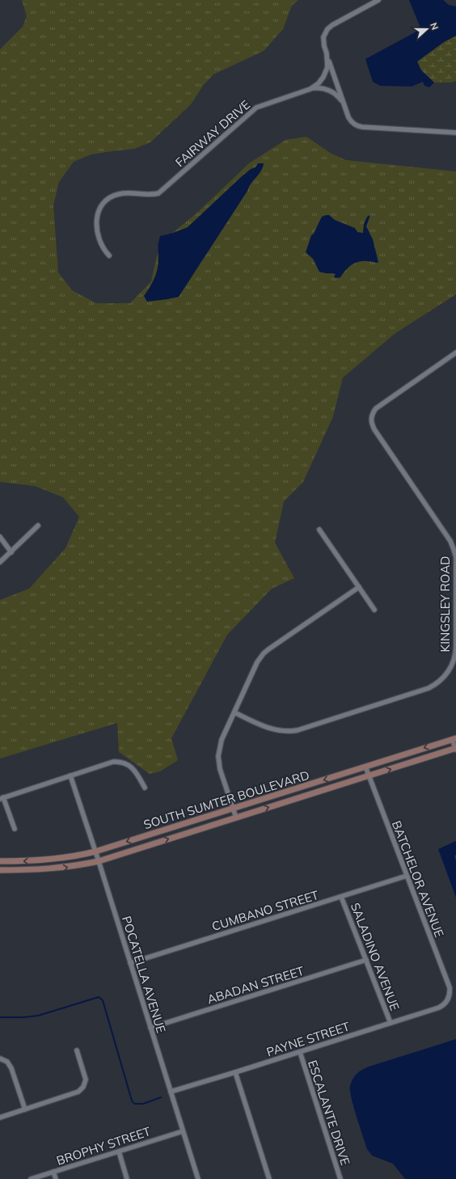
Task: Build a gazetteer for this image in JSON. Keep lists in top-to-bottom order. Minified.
{"streets":{"main road":["SOUTH SUMTER BOULEVARD"],"street":["FAIRWAY DRIVE","KINGSLEY ROAD","BATCHELOR AVENUE","CUMBANO STREET","SALADINO AVENUE","POCATELLA AVENUE","ABADAN STREET","PAYNE STREET","ESCALANTE DRIVE","BROPHY STREET"]},"crossings":[["SOUTH SUMTER BOULEVARD","BATCHELOR AVENUE"],["SOUTH SUMTER BOULEVARD","POCATELLA AVENUE"],["BATCHELOR AVENUE","CUMBANO STREET"],["BATCHELOR AVENUE","PAYNE STREET"],["CUMBANO STREET","SALADINO AVENUE"],["CUMBANO STREET","POCATELLA AVENUE"],["SALADINO AVENUE","ABADAN STREET"],["SALADINO AVENUE","PAYNE STREET"],["POCATELLA AVENUE","ABADAN STREET"],["POCATELLA AVENUE","PAYNE STREET"],["POCATELLA AVENUE","BROPHY STREET"],["PAYNE STREET","ESCALANTE DRIVE"]],"north":"right"}
